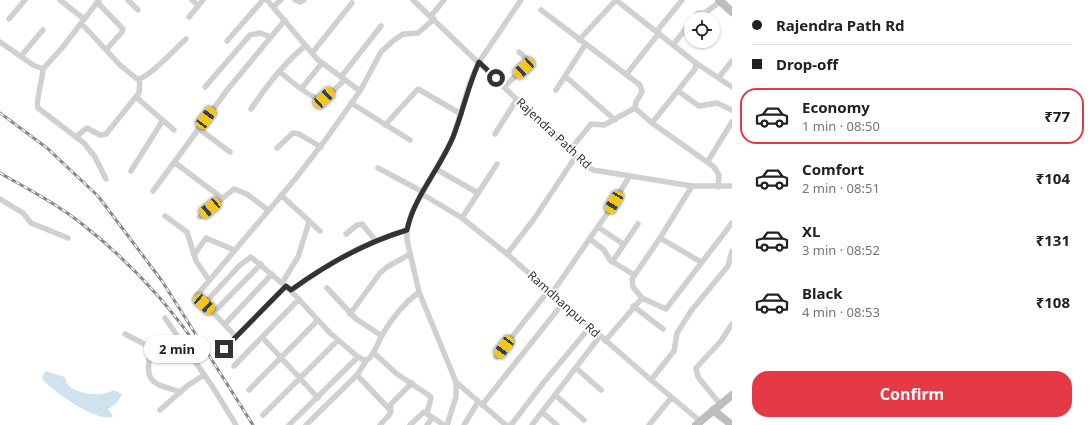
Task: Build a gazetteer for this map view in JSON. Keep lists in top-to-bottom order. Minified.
{"streets":{"street":["Rajendra Path Rd","Ramdhanpur Rd"]},"page":{"banner":["Rajendra Path Rd","Drop-off"],"list":[{"name":"Economy","note":"1 min · 08:50","value":"₹77"},{"name":"Comfort","note":"2 min · 08:51","value":"₹104"},{"name":"XL","note":"3 min · 08:52","value":"₹131"},{"name":"Black","note":"4 min · 08:53","value":"₹108"}],"bubble":"2 min","buttons":"Confirm"}}
